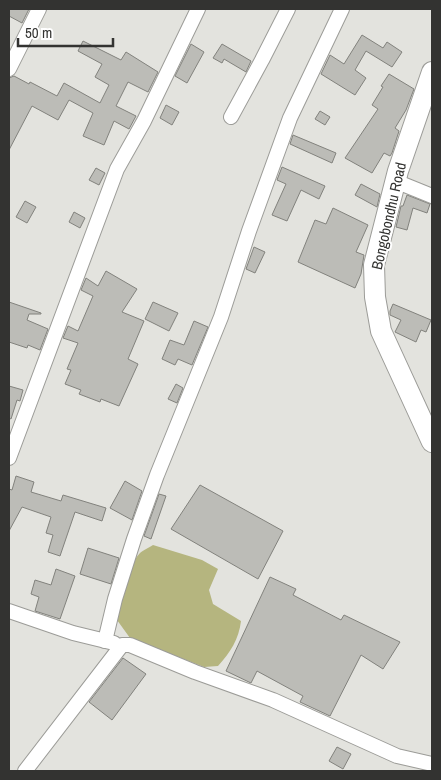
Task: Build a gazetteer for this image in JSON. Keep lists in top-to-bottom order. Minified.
{"streets":{"street":["Bongobondhu Road"]},"scale_bar":"50 m"}
